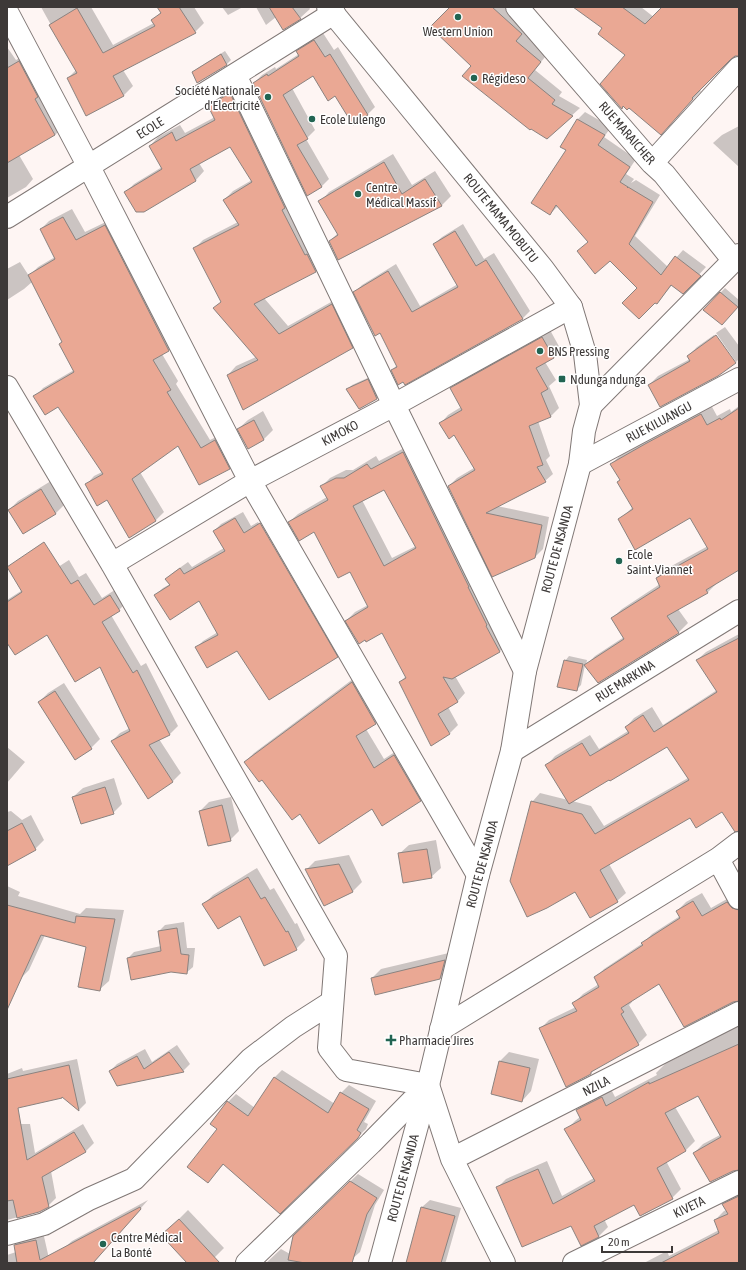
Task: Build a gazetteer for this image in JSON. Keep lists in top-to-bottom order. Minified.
{"streets":{"street":["ECOLE","RUE MARAICHER","ROUTE MAMA MOBUTU","RUE KILUANGU","KIMOKO","ROUTE DE NSANDA","RUE MARKINA","NZILA","KIVETA"]},"crossings":[["ECOLE","ROUTE MAMA MOBUTU"],["ROUTE MAMA MOBUTU","RUE KILUANGU"],["ROUTE MAMA MOBUTU","KIMOKO"],["ROUTE MAMA MOBUTU","ROUTE DE NSANDA"],["RUE KILUANGU","ROUTE DE NSANDA"],["ROUTE DE NSANDA","RUE MARKINA"]],"places":{"other":["Western Union","Régideso","Société Nationale d'Electricité","Ecole Lulengo","Centre Médical Massif","BNS Pressing","Ecole Saint-Viannet","Centre Médical La Bonté"],"transit":["Ndunga ndunga"],"health":["Pharmacie Jires"]},"scale_bar":"20 m"}
